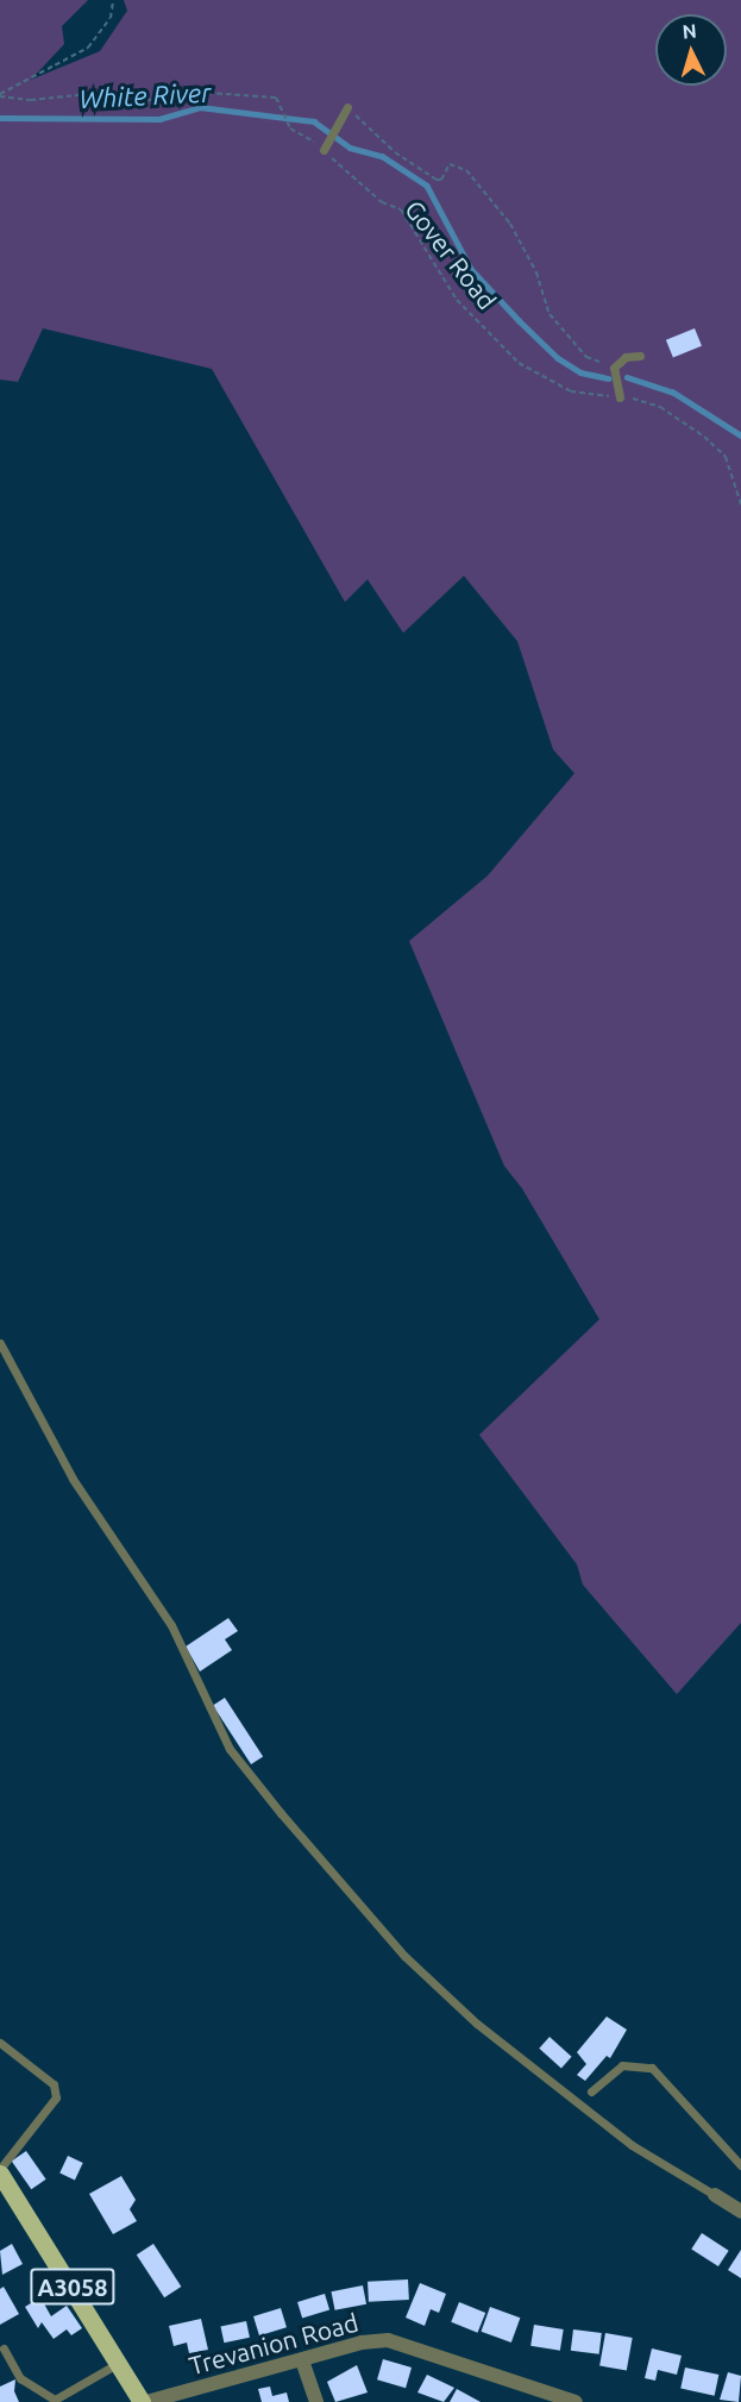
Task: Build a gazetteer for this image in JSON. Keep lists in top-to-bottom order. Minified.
{"streets":{"main road":["A3058"],"street":["Trevanion Road"],"path":["Gover Road"]},"crossings":[["A3058","Trevanion Road"]],"water":["White River"],"north":"top"}
